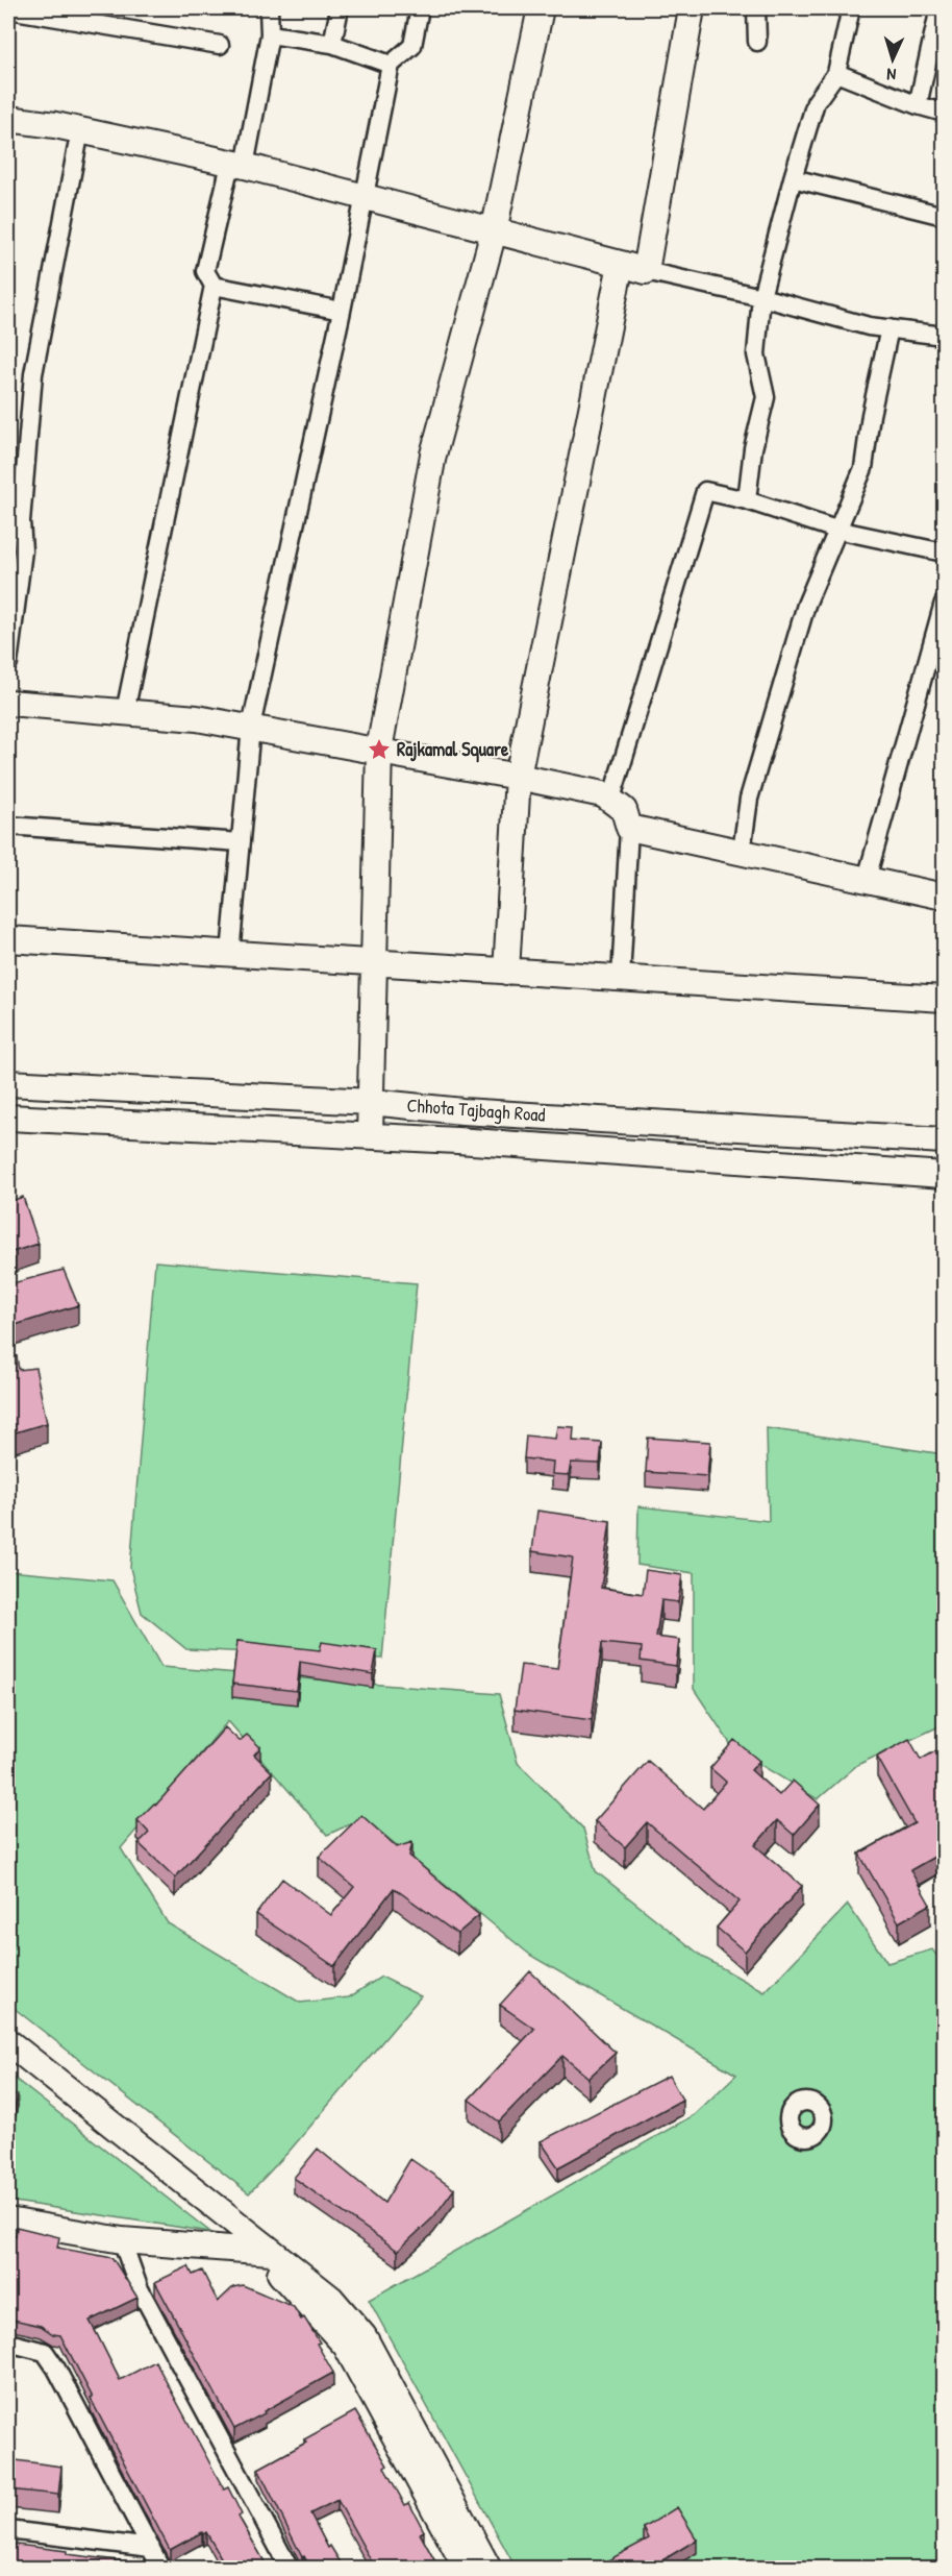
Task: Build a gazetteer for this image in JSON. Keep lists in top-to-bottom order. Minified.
{"streets":{"street":["Chhota Tajbagh Road"]},"places":{"place":["Rajkamal Square"]},"north":"bottom"}
